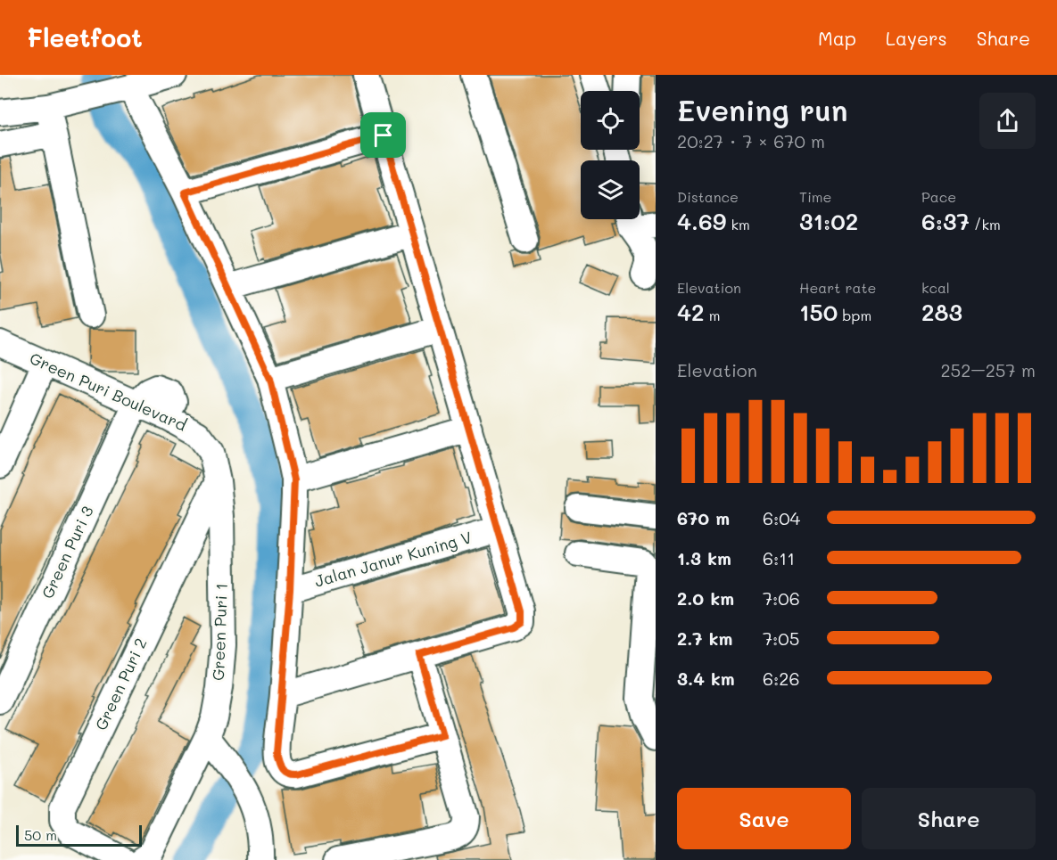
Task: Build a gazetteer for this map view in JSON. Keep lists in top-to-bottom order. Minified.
{"streets":{"street":["Green Puri Boulevard","Green Puri 3","Jalan Janur Kuning V","Green Puri 1","Green Puri 2"]},"crossings":[["Green Puri Boulevard","Green Puri 3"],["Green Puri Boulevard","Green Puri 1"],["Green Puri Boulevard","Green Puri 2"],["Green Puri 1","Green Puri 2"]],"scale_bar":"50 m","page":{"header":"Fleetfoot","nav":["Map","Layers","Share"],"heading":["Evening run","20:27 · 7 × 670 m"],"stats":[["Distance","4.69 km"],["Time","31:02"],["Pace","6:37 /km"],["Elevation","42 m"],["Heart rate","150 bpm"],["kcal","283"]],"chart":["Elevation","252–257 m"],"list":[{"name":"670 m","note":"6:04"},{"name":"1.3 km","note":"6:11"},{"name":"2.0 km","note":"7:06"},{"name":"2.7 km","note":"7:05"},{"name":"3.4 km","note":"6:26"}],"buttons":["Save","Share"],"scale":"50 m"}}
